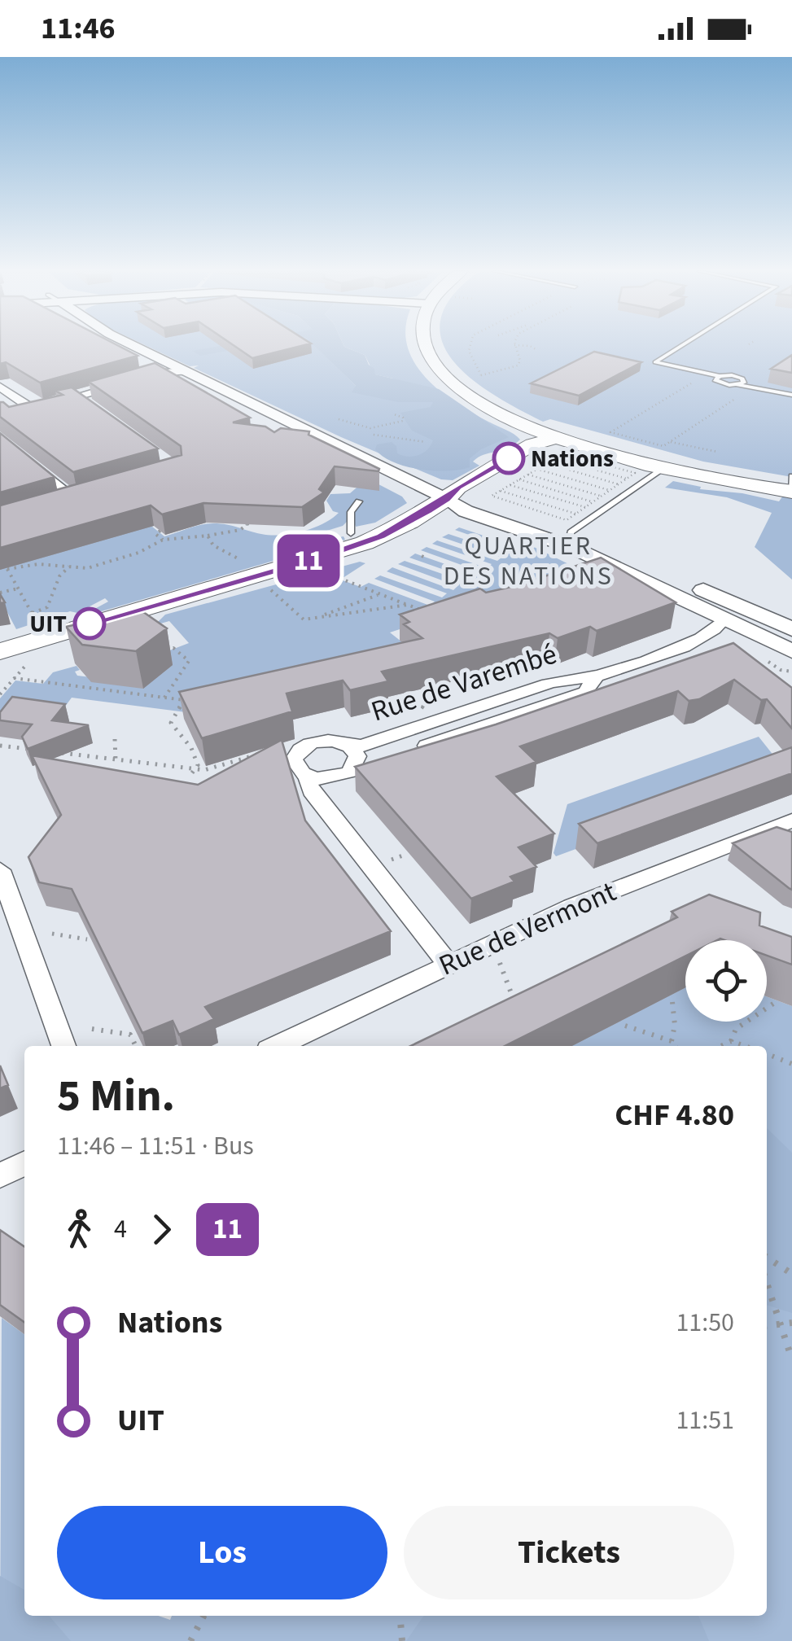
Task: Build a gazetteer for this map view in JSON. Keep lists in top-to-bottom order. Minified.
{"streets":{"street":["Rue de Varembé","Rue de Vermont"]},"districts":["QUARTIER DES NATIONS"],"places":["Nations","UIT"],"lines":["bus line 11"],"page":{"status":"11:46","on_map":"11","heading":["5 Min.","11:46 – 11:51 · Bus","CHF 4.80"],"legs":["4","11"],"list":[{"name":"Nations","value":"11:50"},{"name":"UIT","value":"11:51"}],"buttons":["Los","Tickets"]}}
